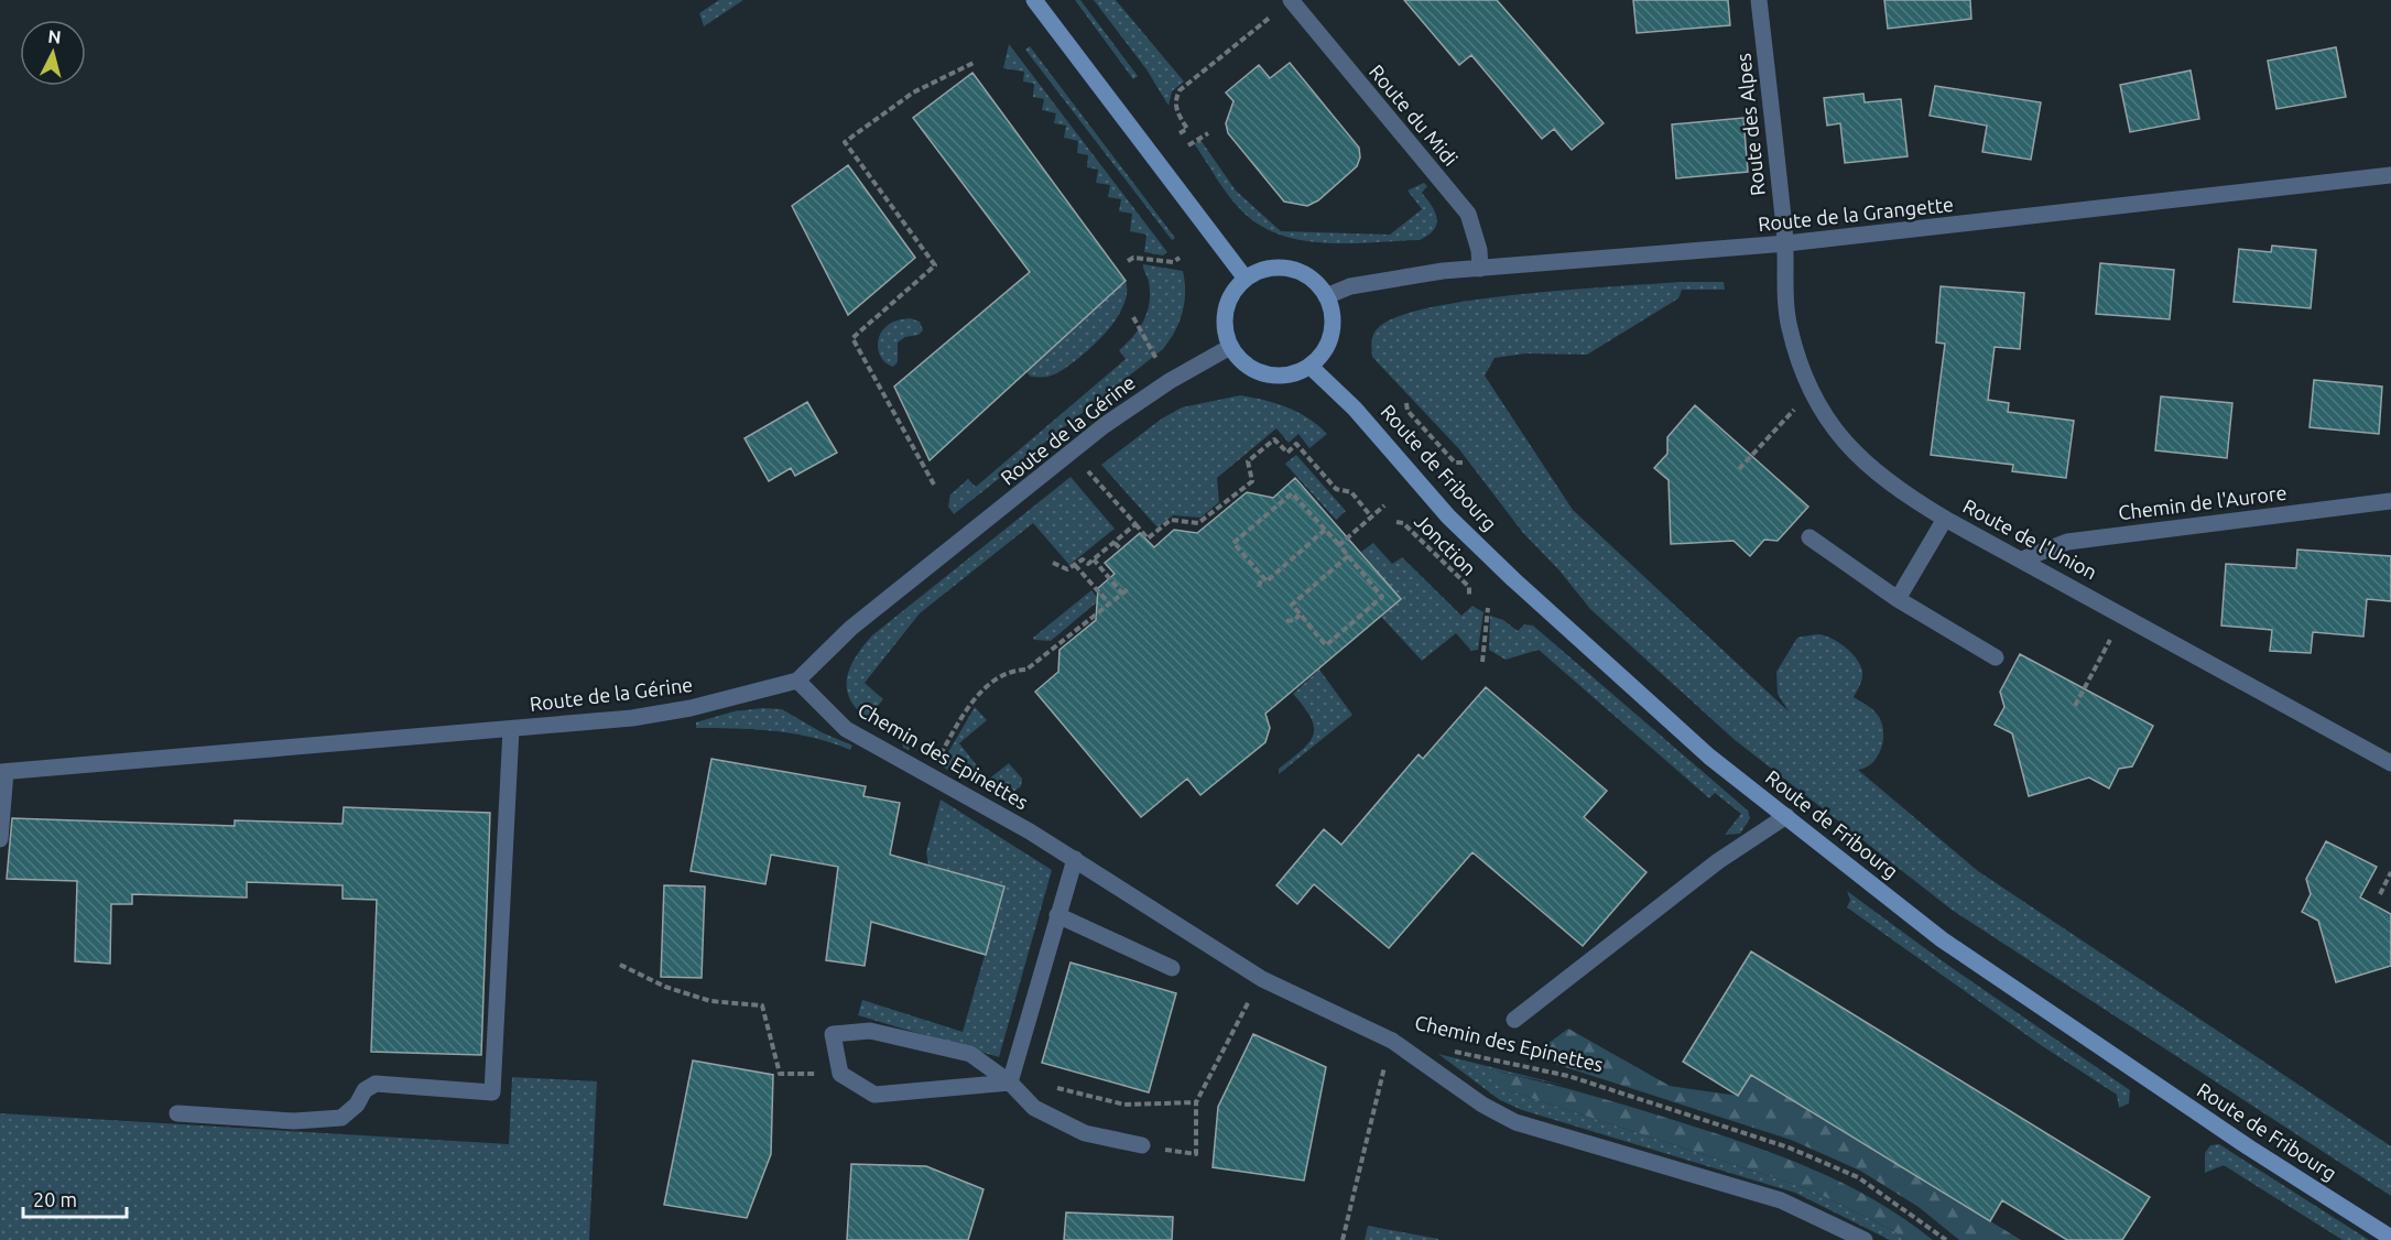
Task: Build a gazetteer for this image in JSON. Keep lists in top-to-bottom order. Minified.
{"streets":{"main road":["Route de Fribourg"],"street":["Route du Midi","Route des Alpes","Route de la Grangette","Route de la Gérine","Chemin de l'Aurore","Route de l'Union","Chemin des Epinettes"],"path":["Jonction"]},"crossings":[["Route du Midi","Route de la Grangette"],["Route des Alpes","Route de la Grangette"],["Route des Alpes","Route de l'Union"],["Route de la Grangette","Route de la Gérine"],["Route de la Grangette","Route de Fribourg"],["Route de la Grangette","Route de l'Union"],["Route de la Gérine","Route de Fribourg"],["Route de la Gérine","Chemin des Epinettes"],["Chemin de l'Aurore","Route de l'Union"]],"scale_bar":"20 m","north":"top"}
